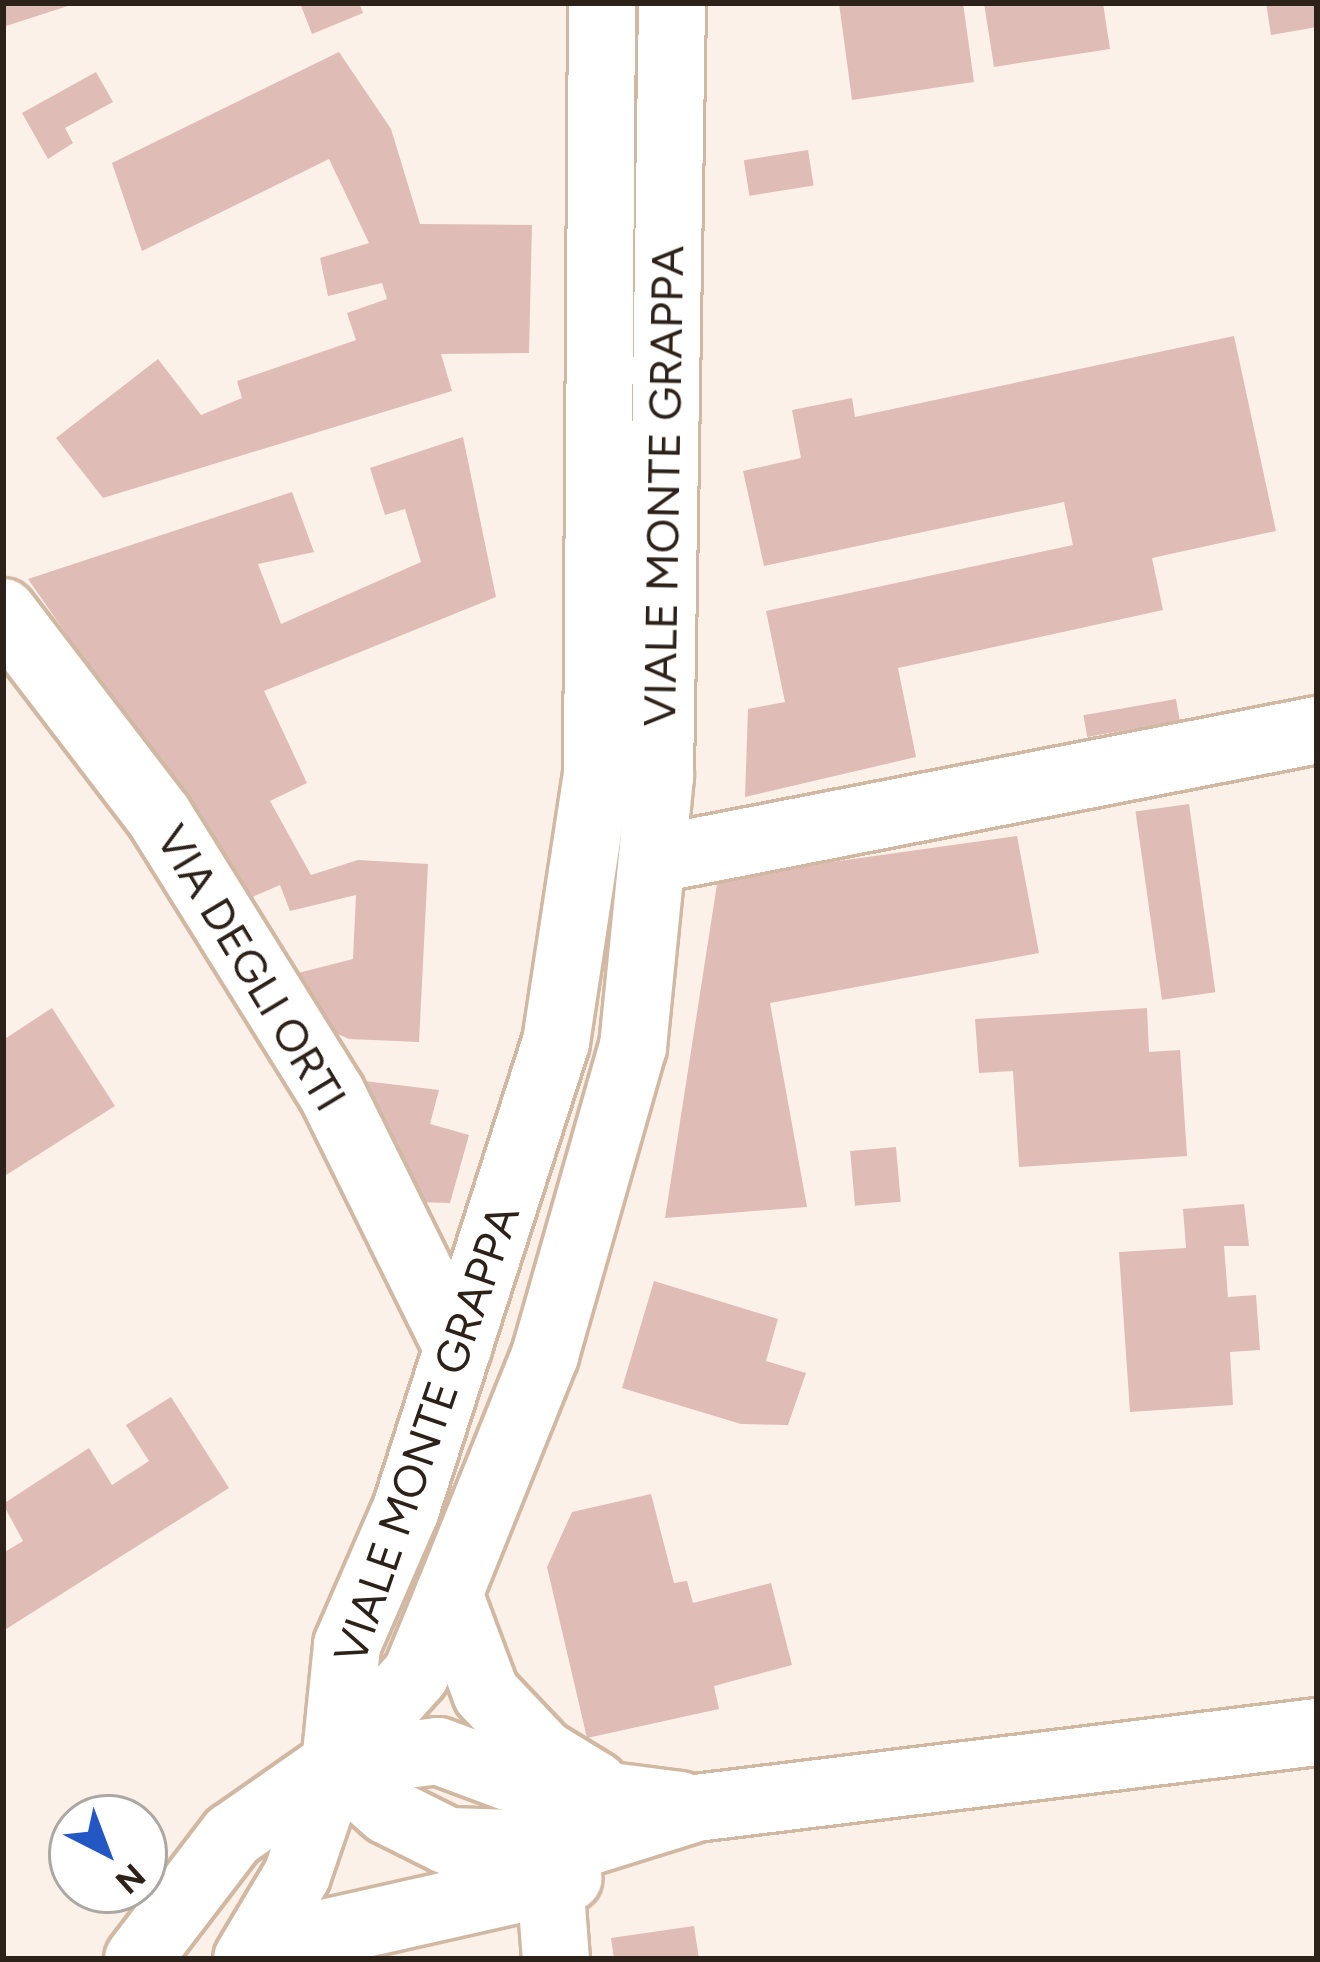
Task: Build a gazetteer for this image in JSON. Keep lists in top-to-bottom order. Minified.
{"streets":{"street":["VIALE MONTE GRAPPA","VIA DEGLI ORTI"]},"crossings":[["VIALE MONTE GRAPPA","VIA DEGLI ORTI"]],"north":"bottom right"}
